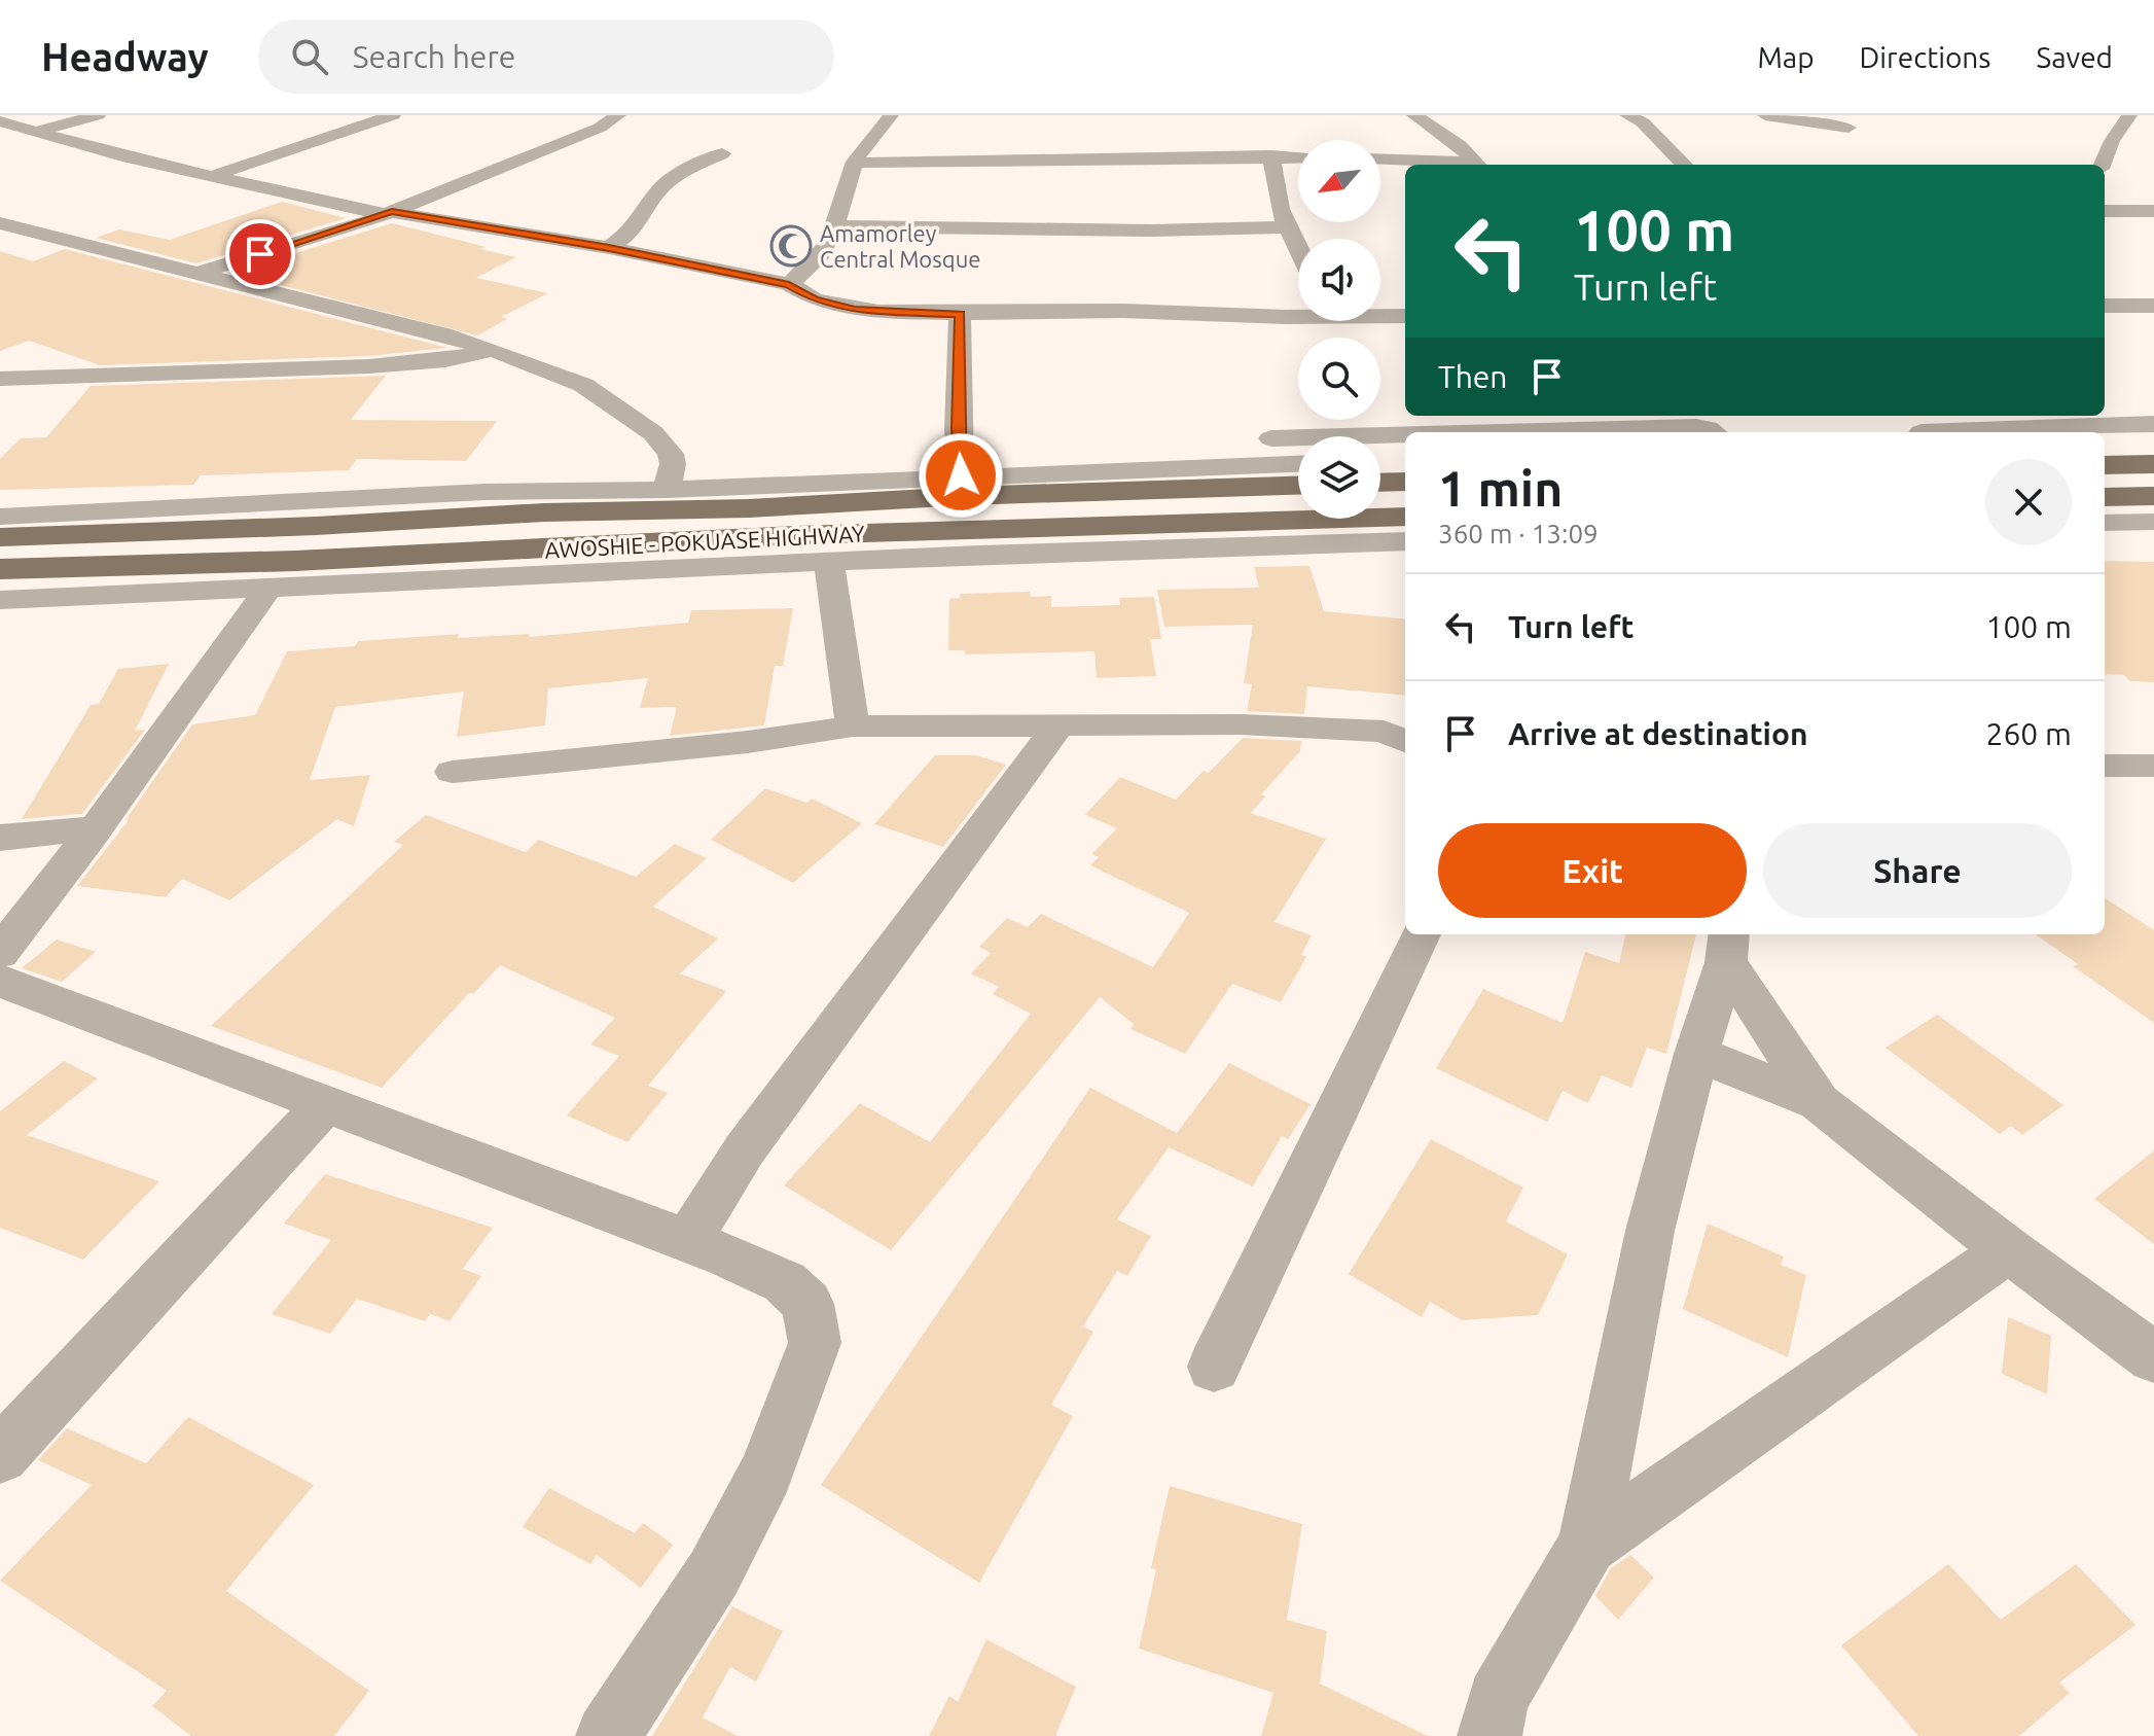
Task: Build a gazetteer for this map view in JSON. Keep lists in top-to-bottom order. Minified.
{"streets":{"main road":["AWOSHIE - POKUASE HIGHWAY"]},"places":{"mosque":["Amamorley Central Mosque"]},"north":"bottom left","page":{"header":"Headway","search":"Search here","nav":["Map","Directions","Saved"],"turn":["100 m","Turn left"],"then":"Then","heading":["1 min","360 m · 13:09"],"list":[{"name":"Turn left","value":"100 m"},{"name":"Arrive at destination","value":"260 m"}],"buttons":["Exit","Share"]}}
